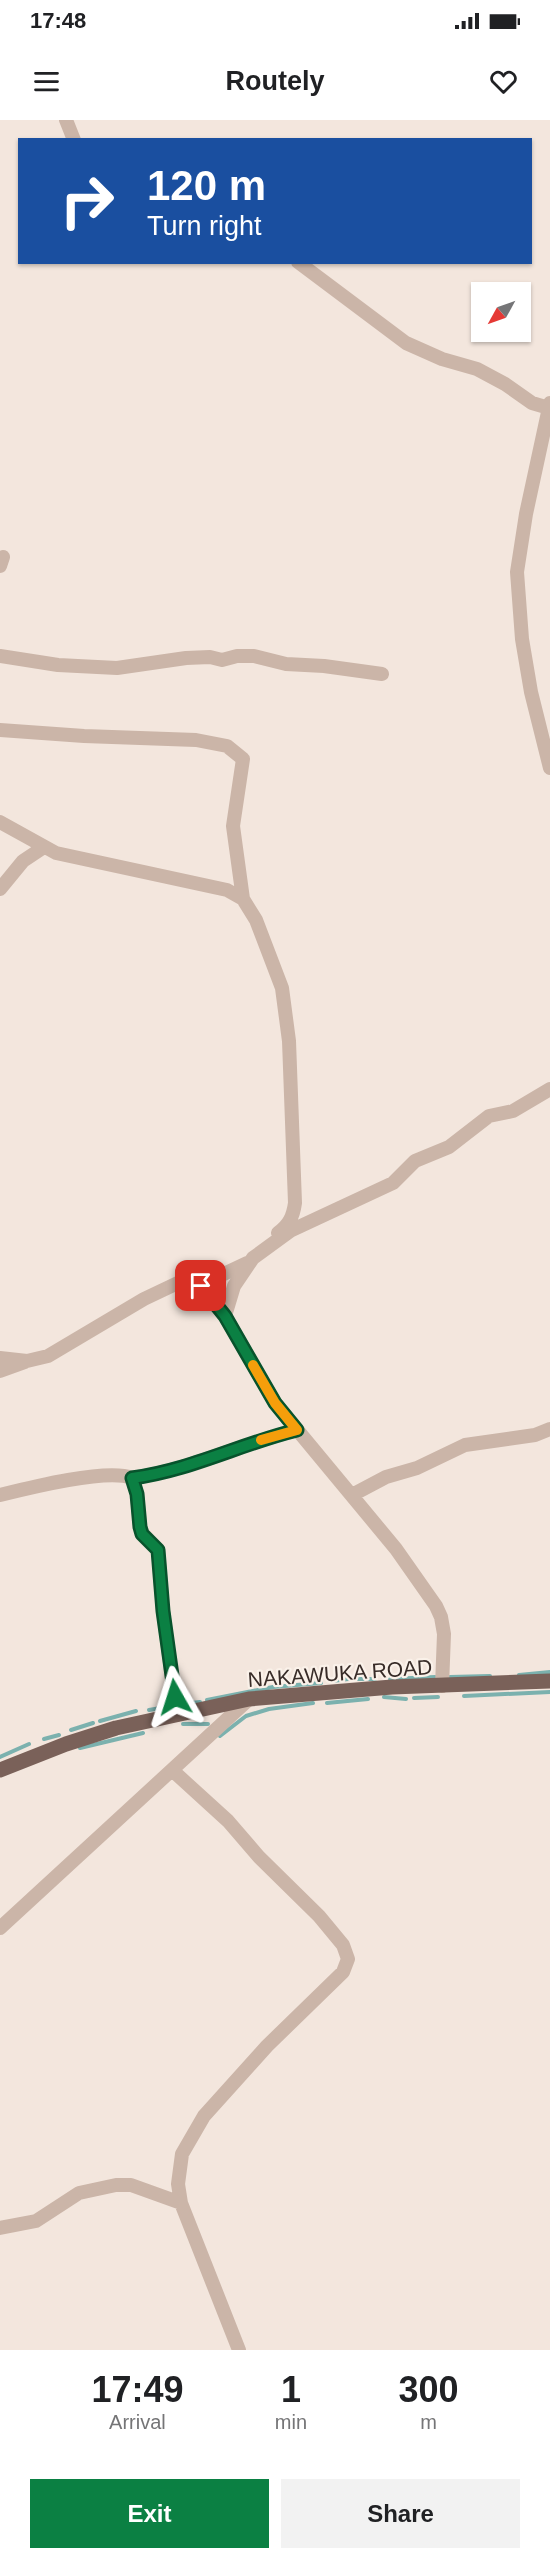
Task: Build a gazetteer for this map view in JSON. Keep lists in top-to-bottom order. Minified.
{"streets":{"main road":["NAKAWUKA ROAD"]},"north":"bottom left","page":{"status":"17:48","header":"Routely","turn":["120 m","Turn right"],"eta":["17:49","Arrival","1","min","300","m"],"buttons":["Exit","Share"]}}
